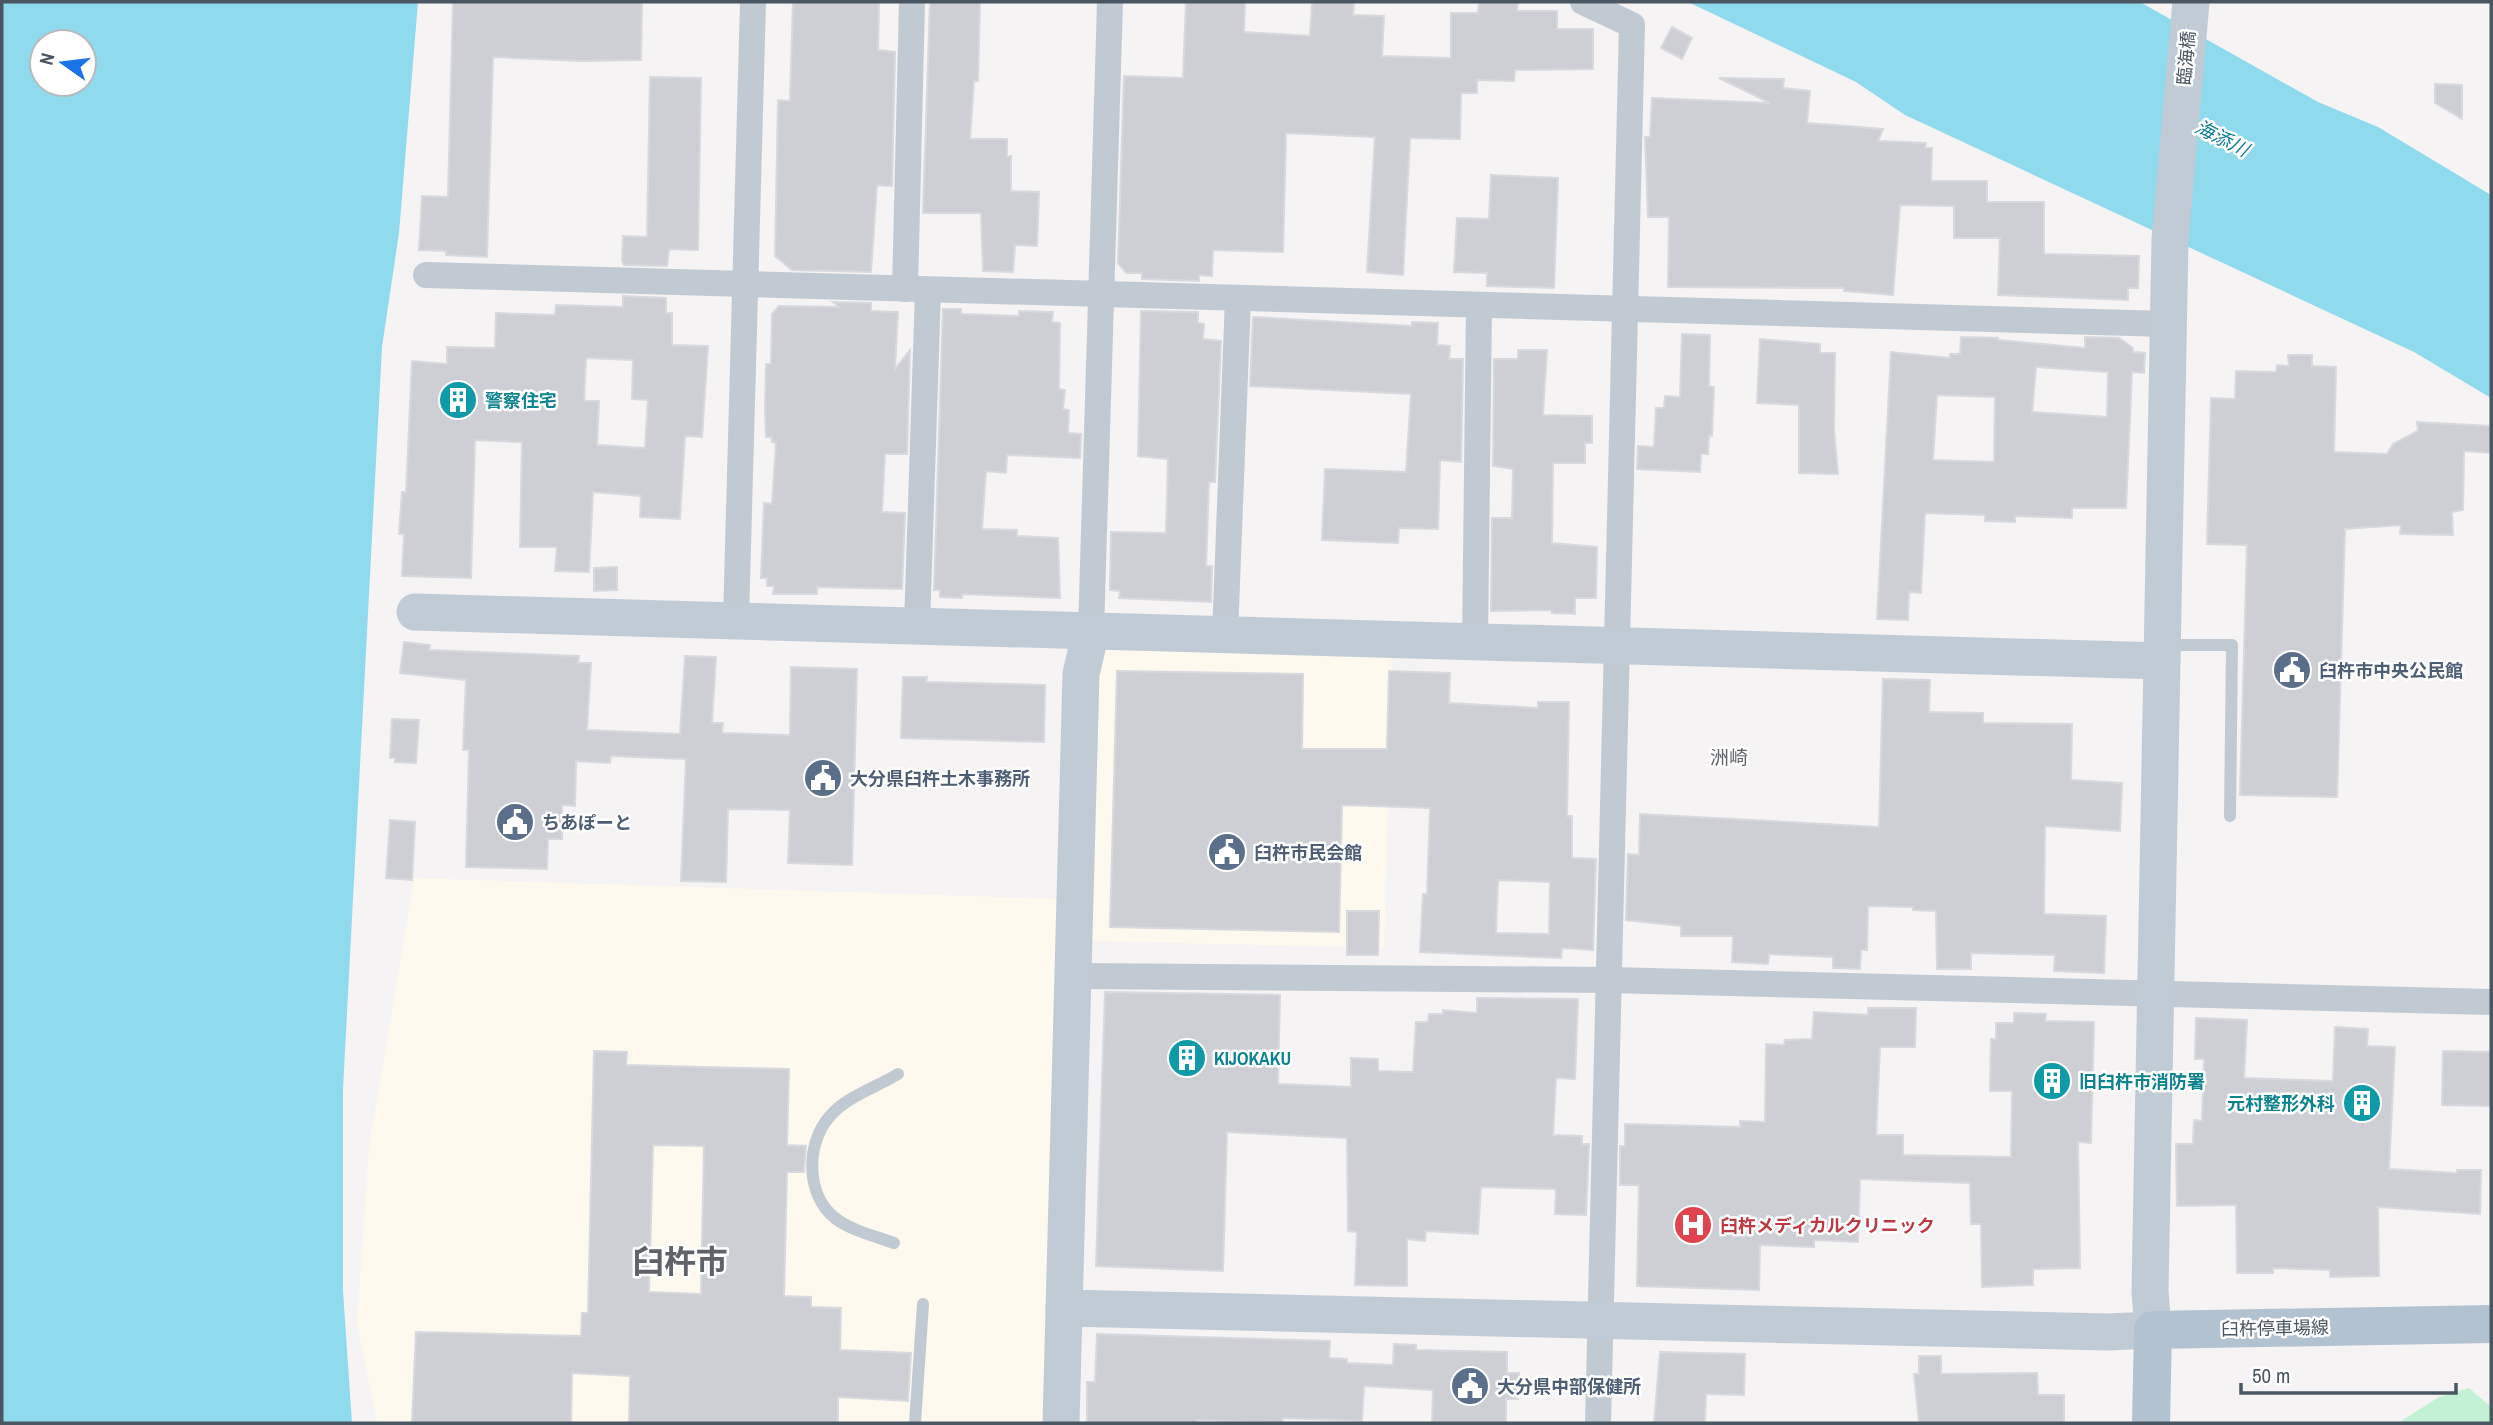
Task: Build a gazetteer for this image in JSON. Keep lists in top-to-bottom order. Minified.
{"streets":{"main road":["臼杵停車場線"],"street":["臨海橋"]},"crossings":[["臨海橋","臼杵停車場線"]],"districts":["洲崎","臼杵市"],"water":["海添川"],"places":{"building":["警察住宅","KIJOKAKU","旧臼杵市消防署","元村整形外科"],"public building":["臼杵市中央公民館","大分県臼杵土木事務所","ちあぽーと","臼杵市民会館","大分県中部保健所"],"hospital":["臼杵メディカルクリニック"]},"scale_bar":"50 m","north":"left"}
